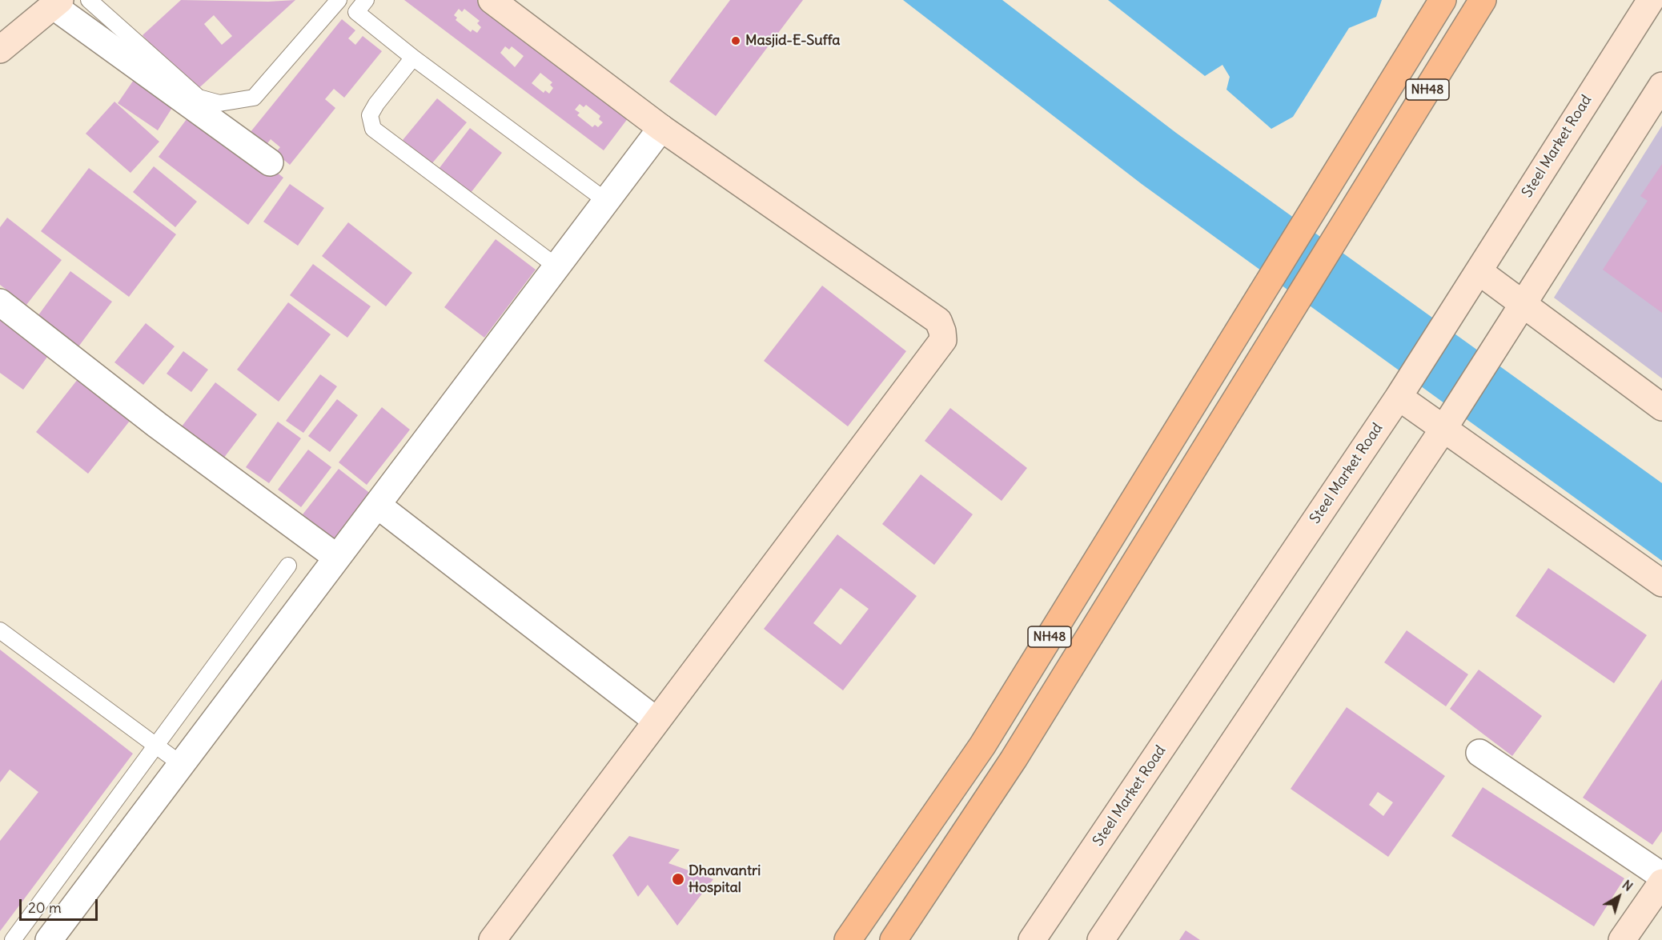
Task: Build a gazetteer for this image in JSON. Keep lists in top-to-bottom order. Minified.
{"streets":{"highway":["NH48"],"street":["Steel Market Road"]},"places":["Masjid-E-Suffa","Dhanvantri Hospital"],"scale_bar":"20 m","north":"top right"}
